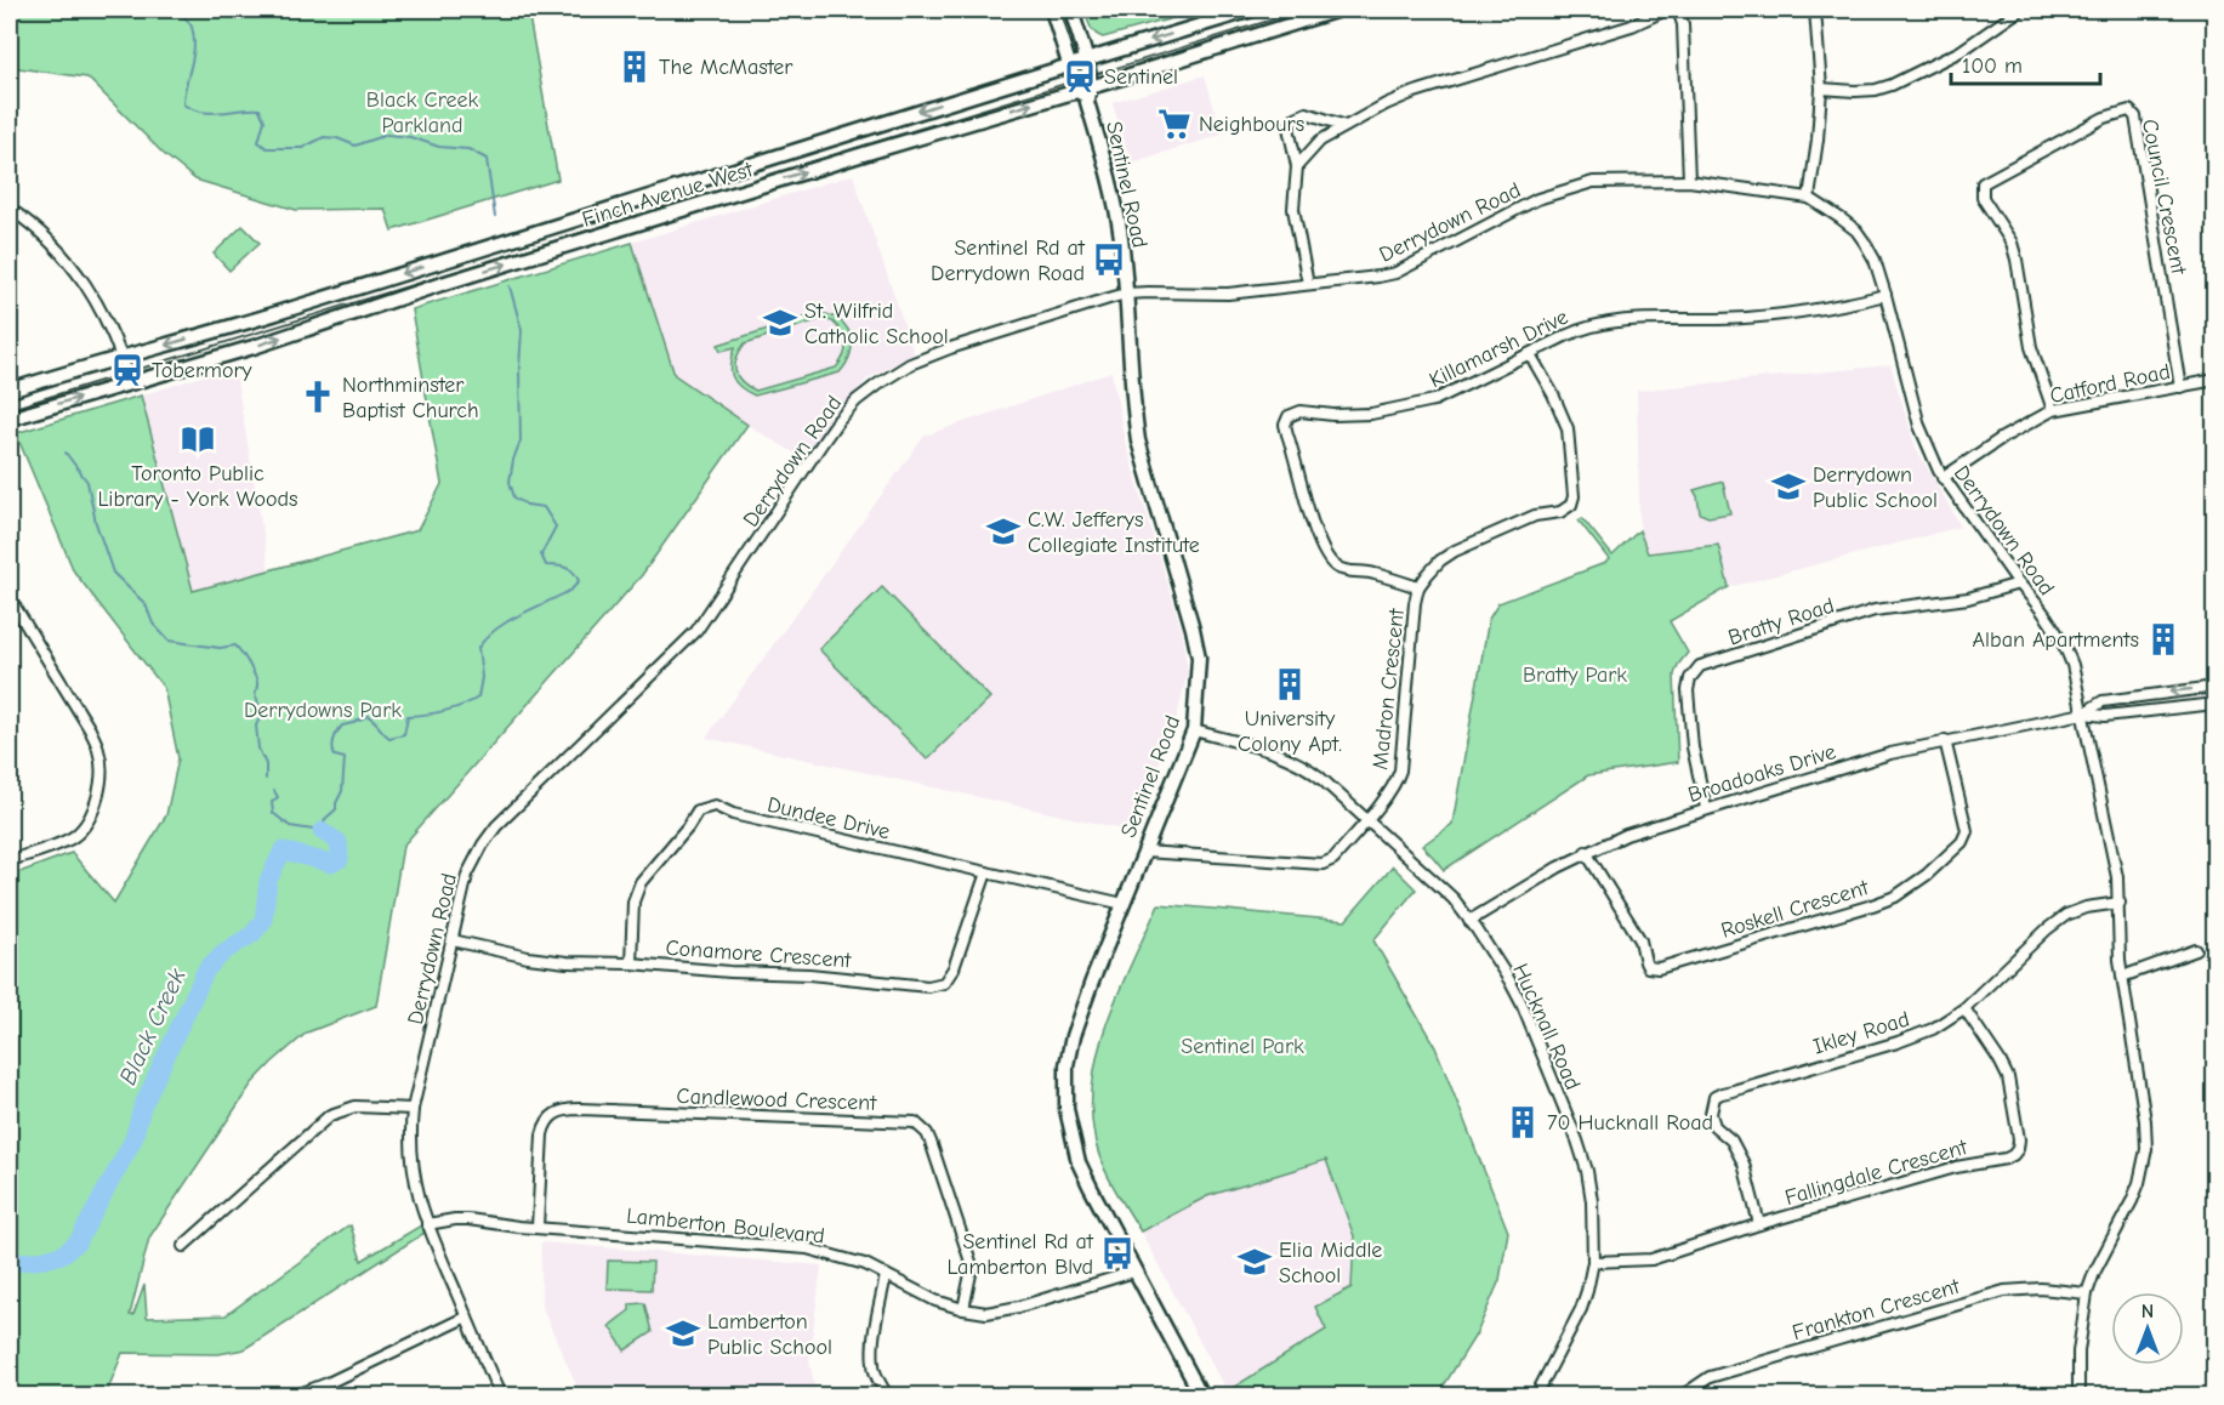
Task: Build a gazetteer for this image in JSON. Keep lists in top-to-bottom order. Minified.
{"streets":{"main road":["Sentinel Road","Finch Avenue West"],"street":["Council Crescent","Derrydown Road","Killamarsh Drive","Catford Road","Bratty Road","Madron Crescent","Broadoaks Drive","Dundee Drive","Roskell Crescent","Conamore Crescent","Hucknall Road","Ikley Road","Candlewood Crescent","Fallingdale Crescent","Lamberton Boulevard","Frankton Crescent"]},"crossings":[["Sentinel Road","Finch Avenue West"],["Sentinel Road","Derrydown Road"],["Sentinel Road","Madron Crescent"],["Sentinel Road","Dundee Drive"],["Sentinel Road","Hucknall Road"],["Sentinel Road","Lamberton Boulevard"],["Council Crescent","Catford Road"],["Derrydown Road","Killamarsh Drive"],["Derrydown Road","Catford Road"],["Derrydown Road","Bratty Road"],["Derrydown Road","Broadoaks Drive"],["Derrydown Road","Conamore Crescent"],["Derrydown Road","Ikley Road"],["Derrydown Road","Lamberton Boulevard"],["Derrydown Road","Frankton Crescent"],["Killamarsh Drive","Madron Crescent"],["Bratty Road","Broadoaks Drive"],["Madron Crescent","Hucknall Road"],["Broadoaks Drive","Roskell Crescent"],["Broadoaks Drive","Hucknall Road"],["Dundee Drive","Conamore Crescent"],["Hucknall Road","Fallingdale Crescent"],["Ikley Road","Fallingdale Crescent"],["Candlewood Crescent","Lamberton Boulevard"]],"water":["Black Creek"],"parks":["Black Creek Parkland","Bratty Park","Derrydowns Park","Sentinel Park"],"places":{"building":["The McMaster","Alban Apartments","University Colony Apt.","70 Hucknall Road"],"station":["Sentinel","Tobermory"],"supermarket":["Neighbours"],"bus stop":["Sentinel Rd at Derrydown Road","Sentinel Rd at Lamberton Blvd"],"school or university":["St. Wilfrid Catholic School","Derrydown Public School","C.W. Jefferys Collegiate Institute","Elia Middle School","Lamberton Public School"],"church":["Northminster Baptist Church"],"library":["Toronto Public Library - York Woods"]},"scale_bar":"100 m","north":"top"}
